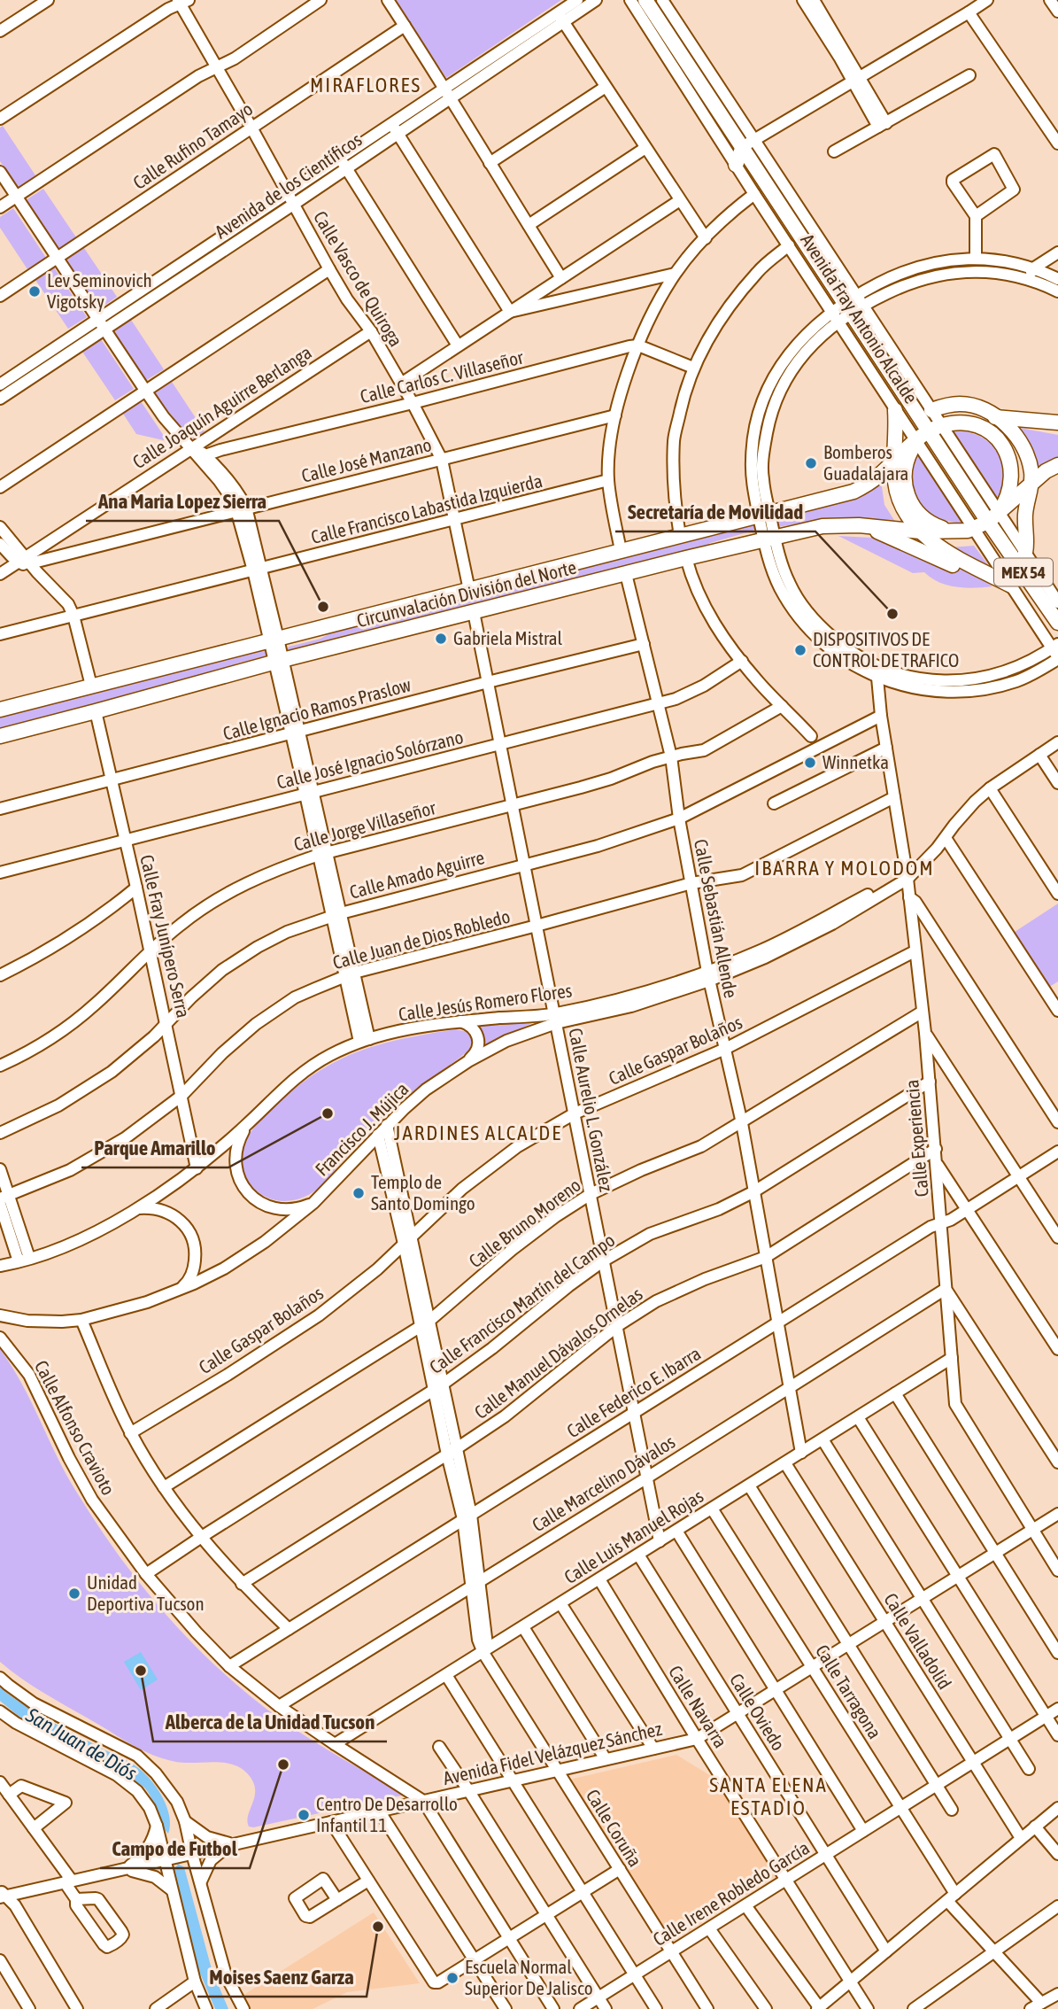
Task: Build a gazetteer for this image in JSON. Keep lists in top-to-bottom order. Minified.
{"streets":{"main road":["Avenida Fray Antonio Alcalde","MEX 54","Circunvalación División del Norte"],"street":["Calle Rufino Tamayo","Avenida de los Científicos","Calle Vasco de Quiroga","Calle Carlos C. Villaseñor","Calle Joaquín Aguirre Berlanga","Calle José Manzano","Calle Francisco Labastida Izquierda","Calle Ignacio Ramos Praslow","Calle José Ignacio Solórzano","Calle Jorge Villaseñor","Calle Amado Aguirre","Calle Sebastián Allende","Calle Fray Junípero Serra","Calle Juan de Dios Robledo","Calle Jesús Romero Flores","Calle Gaspar Bolaños","Calle Aurelio L. González","Francisco J. Mújica","Calle Experiencia","Calle Bruno Moreno","Calle Francisco Martín del Campo","Calle Manuel Dávalos Ornelas","Calle Federico E. Ibarra","Calle Alfonso Cravioto","Calle Marcelino Dávalos","Calle Luis Manuel Rojas","Calle Valladolid","Calle Tarragona","Calle Navarra","Calle Oviedo","Avenida Fidel Velázquez Sánchez","Calle Coruña","Calle Irene Robledo García"]},"crossings":[["Calle Rufino Tamayo","Calle Vasco de Quiroga"],["Avenida de los Científicos","Calle Vasco de Quiroga"],["Calle Vasco de Quiroga","Calle Carlos C. Villaseñor"],["Calle Vasco de Quiroga","Calle Joaquín Aguirre Berlanga"],["Calle Vasco de Quiroga","Calle José Manzano"],["Calle Vasco de Quiroga","Calle Francisco Labastida Izquierda"],["Calle Vasco de Quiroga","Circunvalación División del Norte"],["Avenida Fray Antonio Alcalde","Circunvalación División del Norte"],["Calle Carlos C. Villaseñor","Calle Joaquín Aguirre Berlanga"],["Calle Joaquín Aguirre Berlanga","Calle José Manzano"],["MEX 54","Circunvalación División del Norte"],["Circunvalación División del Norte","Calle Sebastián Allende"],["Circunvalación División del Norte","Calle Fray Junípero Serra"],["Circunvalación División del Norte","Calle Aurelio L. González"],["Calle Ignacio Ramos Praslow","Calle Sebastián Allende"],["Calle Ignacio Ramos Praslow","Calle Fray Junípero Serra"],["Calle Ignacio Ramos Praslow","Calle Aurelio L. González"],["Calle José Ignacio Solórzano","Calle Sebastián Allende"],["Calle José Ignacio Solórzano","Calle Fray Junípero Serra"],["Calle José Ignacio Solórzano","Calle Aurelio L. González"],["Calle Jorge Villaseñor","Calle Sebastián Allende"],["Calle Jorge Villaseñor","Calle Fray Junípero Serra"],["Calle Jorge Villaseñor","Calle Aurelio L. González"],["Calle Amado Aguirre","Calle Sebastián Allende"],["Calle Amado Aguirre","Calle Fray Junípero Serra"],["Calle Amado Aguirre","Calle Aurelio L. González"],["Calle Amado Aguirre","Calle Experiencia"],["Calle Sebastián Allende","Calle Juan de Dios Robledo"],["Calle Sebastián Allende","Calle Gaspar Bolaños"],["Calle Sebastián Allende","Francisco J. Mújica"],["Calle Sebastián Allende","Calle Bruno Moreno"],["Calle Sebastián Allende","Calle Francisco Martín del Campo"],["Calle Sebastián Allende","Calle Manuel Dávalos Ornelas"],["Calle Sebastián Allende","Calle Federico E. Ibarra"],["Calle Sebastián Allende","Calle Marcelino Dávalos"],["Calle Sebastián Allende","Calle Luis Manuel Rojas"],["Calle Fray Junípero Serra","Calle Juan de Dios Robledo"],["Calle Fray Junípero Serra","Calle Jesús Romero Flores"],["Calle Juan de Dios Robledo","Calle Aurelio L. González"],["Calle Juan de Dios Robledo","Calle Experiencia"],["Calle Jesús Romero Flores","Calle Aurelio L. González"],["Calle Jesús Romero Flores","Francisco J. Mújica"],["Calle Gaspar Bolaños","Calle Aurelio L. González"],["Calle Gaspar Bolaños","Calle Experiencia"],["Calle Gaspar Bolaños","Calle Coruña"],["Calle Aurelio L. González","Francisco J. Mújica"],["Calle Aurelio L. González","Calle Bruno Moreno"],["Calle Aurelio L. González","Calle Francisco Martín del Campo"],["Calle Aurelio L. González","Calle Manuel Dávalos Ornelas"],["Calle Aurelio L. González","Calle Federico E. Ibarra"],["Calle Aurelio L. González","Calle Marcelino Dávalos"],["Calle Aurelio L. González","Calle Luis Manuel Rojas"],["Calle Experiencia","Calle Bruno Moreno"],["Calle Experiencia","Calle Francisco Martín del Campo"],["Calle Experiencia","Calle Manuel Dávalos Ornelas"],["Calle Experiencia","Calle Federico E. Ibarra"],["Calle Experiencia","Calle Marcelino Dávalos"],["Calle Experiencia","Calle Luis Manuel Rojas"],["Calle Experiencia","Avenida Fidel Velázquez Sánchez"],["Calle Bruno Moreno","Calle Coruña"],["Calle Francisco Martín del Campo","Calle Alfonso Cravioto"],["Calle Francisco Martín del Campo","Calle Coruña"],["Calle Manuel Dávalos Ornelas","Calle Coruña"],["Calle Federico E. Ibarra","Calle Alfonso Cravioto"],["Calle Federico E. Ibarra","Calle Coruña"],["Calle Alfonso Cravioto","Calle Marcelino Dávalos"],["Calle Alfonso Cravioto","Calle Luis Manuel Rojas"],["Calle Alfonso Cravioto","Avenida Fidel Velázquez Sánchez"],["Calle Marcelino Dávalos","Calle Coruña"],["Calle Luis Manuel Rojas","Calle Valladolid"],["Calle Luis Manuel Rojas","Calle Tarragona"],["Calle Luis Manuel Rojas","Calle Navarra"],["Calle Luis Manuel Rojas","Calle Oviedo"],["Calle Luis Manuel Rojas","Calle Coruña"],["Calle Valladolid","Avenida Fidel Velázquez Sánchez"],["Calle Valladolid","Calle Irene Robledo García"],["Calle Tarragona","Avenida Fidel Velázquez Sánchez"],["Calle Tarragona","Calle Irene Robledo García"],["Calle Navarra","Avenida Fidel Velázquez Sánchez"],["Calle Navarra","Calle Irene Robledo García"],["Calle Oviedo","Avenida Fidel Velázquez Sánchez"],["Calle Oviedo","Calle Irene Robledo García"],["Avenida Fidel Velázquez Sánchez","Calle Coruña"],["Calle Coruña","Calle Irene Robledo García"]],"districts":["MIRAFLORES","IBARRA Y MOLODOM","JARDINES ALCALDE","SANTA ELENA ESTADIO"],"water":["San Juan de Diós"],"places":["Lev Seminovich Vigotsky","Bomberos Guadalajara","Ana Maria Lopez Sierra","Secretaría de Movilidad","Gabriela Mistral","DISPOSITIVOS DE CONTROL DE TRAFICO","Winnetka","Parque Amarillo","Templo de Santo Domingo","Unidad Deportiva Tucson","Alberca de la Unidad Tucson","Campo de Futbol","Centro De Desarrollo Infantil 11","Moises Saenz Garza","Escuela Normal Superior De Jalisco"]}
